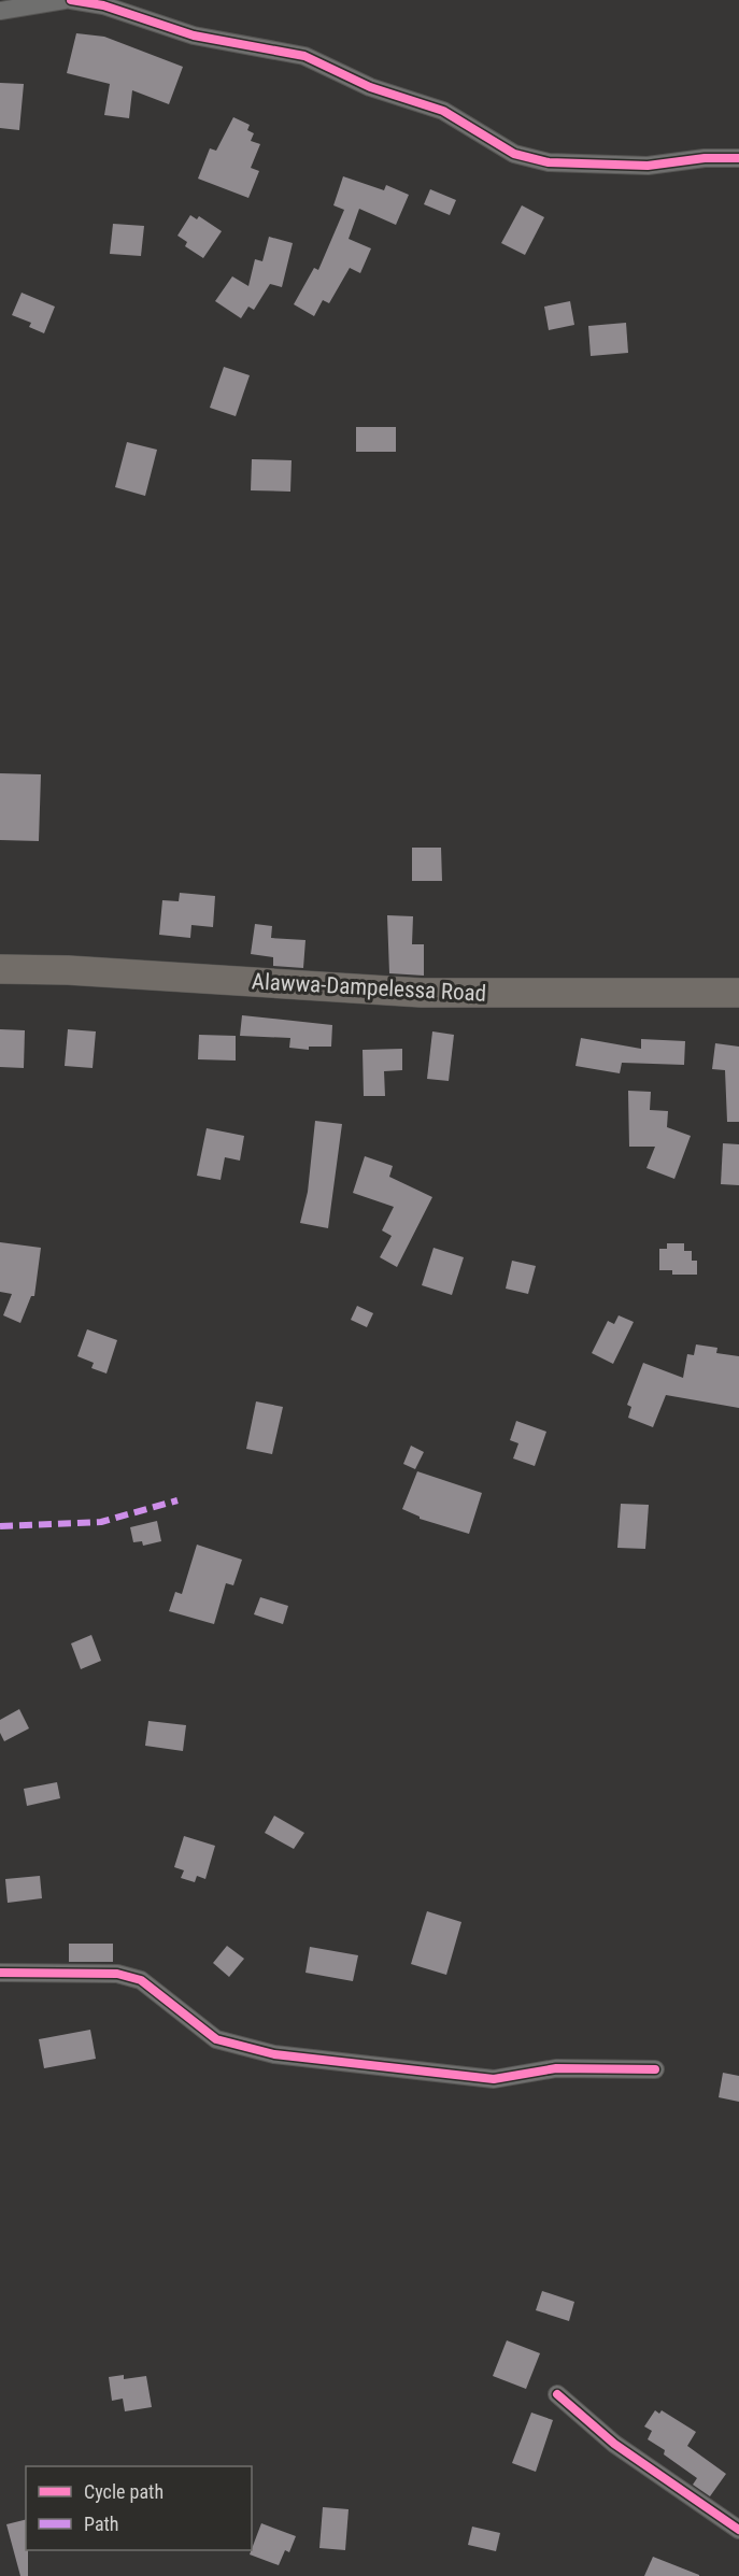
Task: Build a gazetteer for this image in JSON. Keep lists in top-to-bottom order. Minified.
{"streets":{"main road":["Alawwa-Dampelessa Road"]},"legend":["Cycle path","Path"]}
